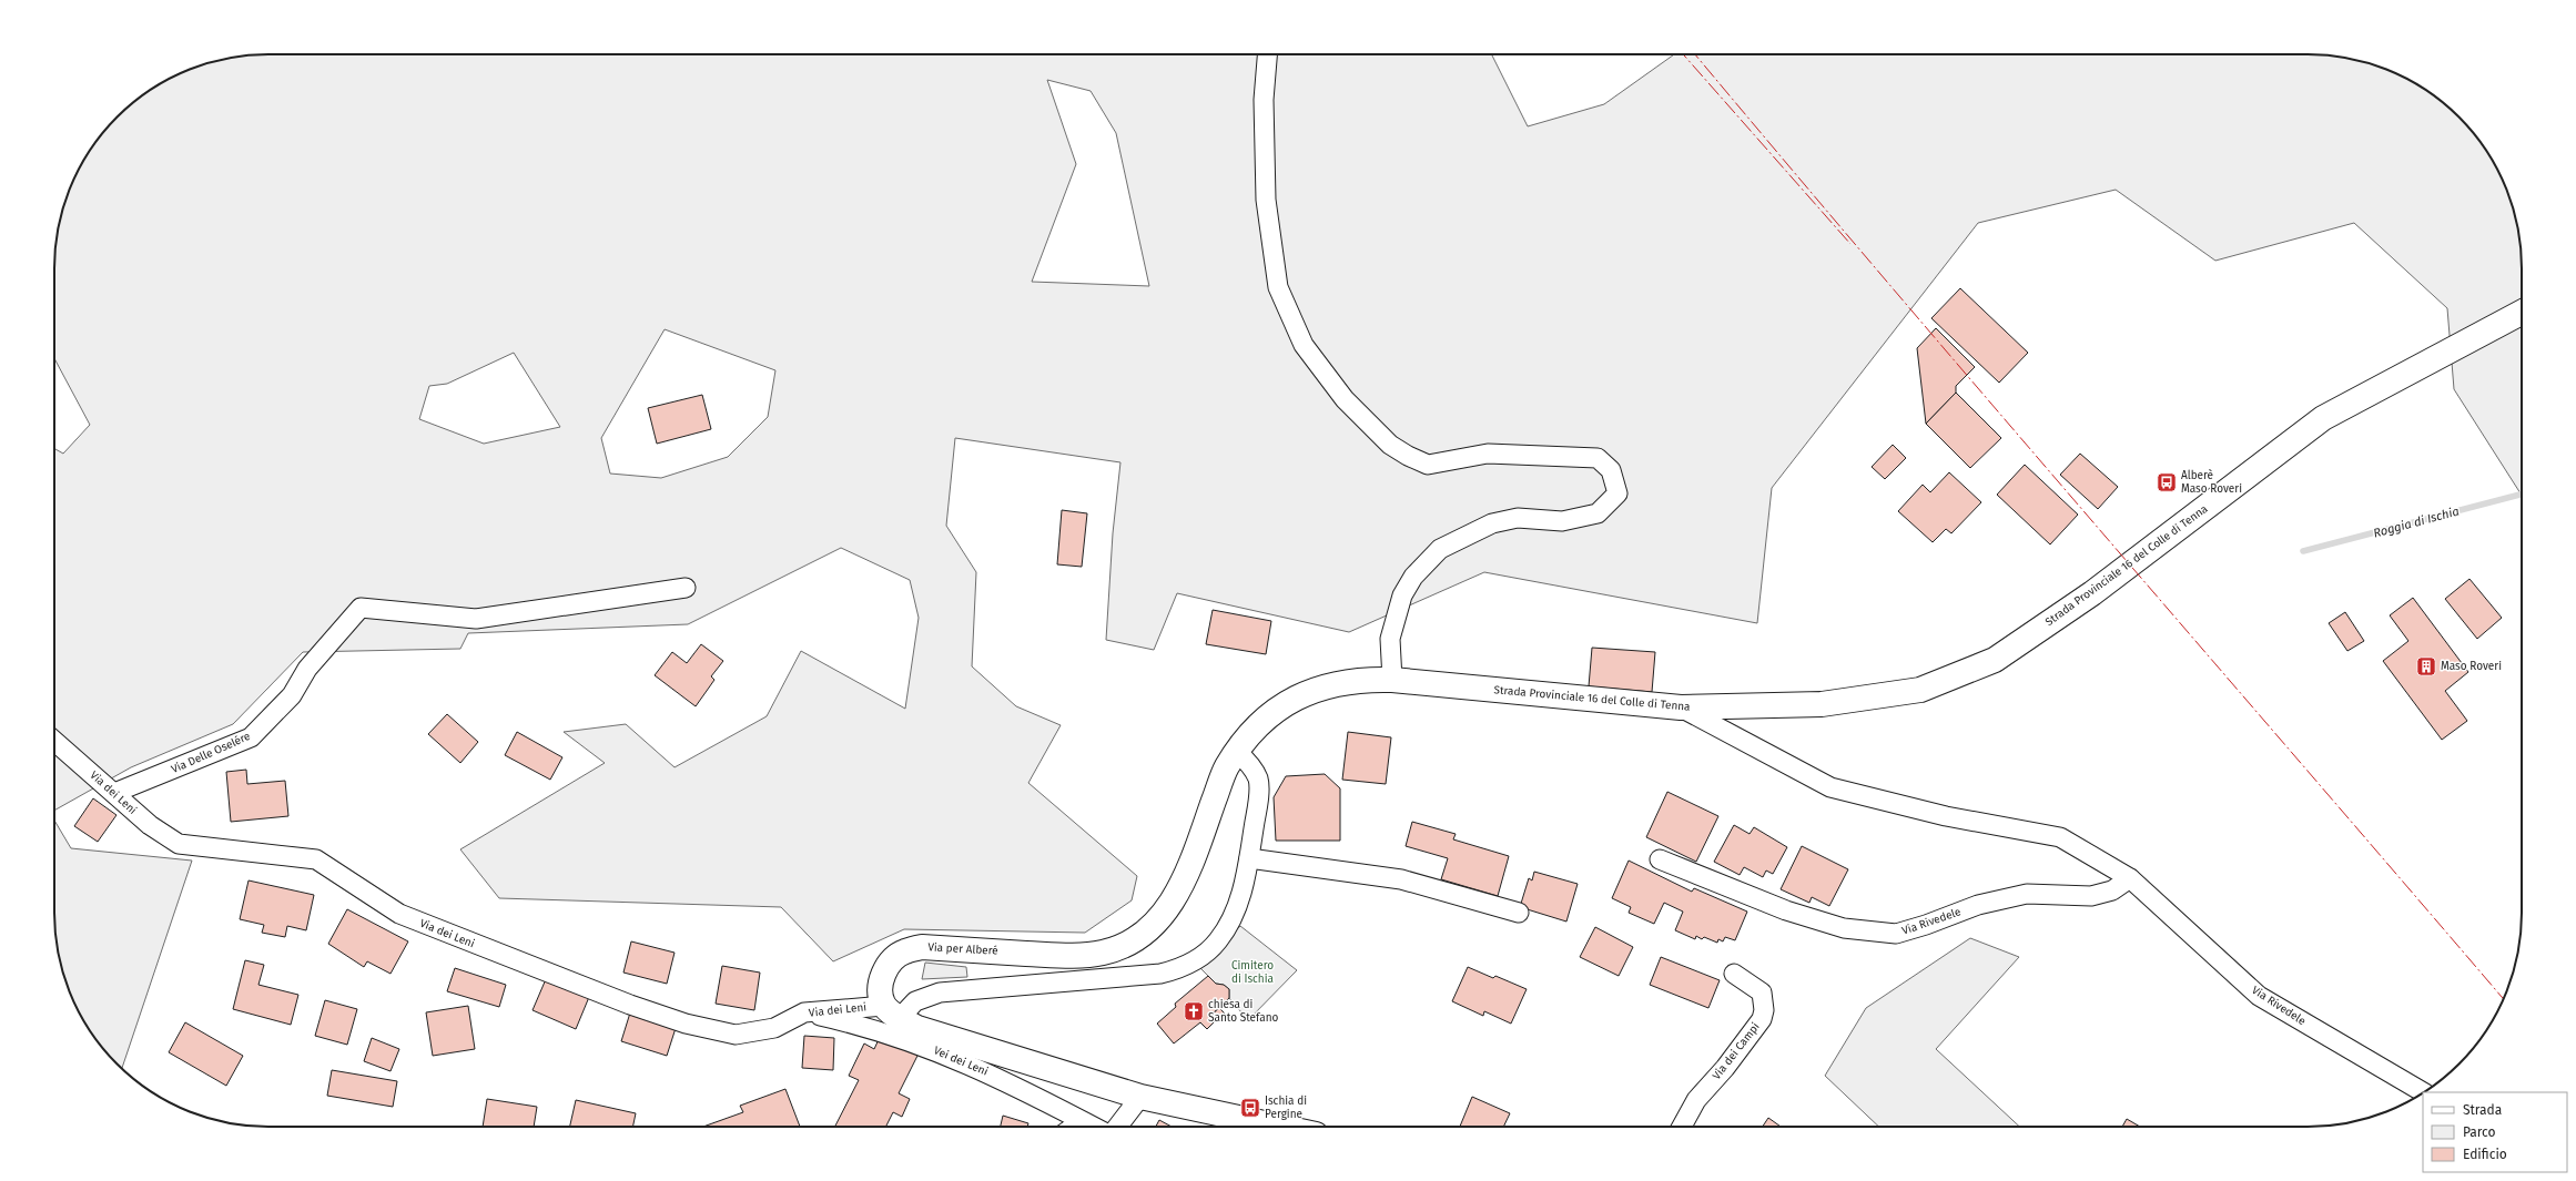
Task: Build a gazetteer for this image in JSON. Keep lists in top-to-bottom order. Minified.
{"streets":{"street":["Strada Provinciale 16 del Colle di Tenna","Via Delle Oselére","Via dei Leni","Via Rivedele","Via per Alberé","Via dei Campi","Vei dei Leni"]},"crossings":[["Strada Provinciale 16 del Colle di Tenna","Via Rivedele"],["Strada Provinciale 16 del Colle di Tenna","Via per Alberé"],["Via Delle Oselére","Via dei Leni"],["Via dei Leni","Via per Alberé"],["Via dei Leni","Vei dei Leni"]],"water":["Roggia di Ischia"],"parks":["Cimitero di Ischia"],"places":{"bus stop":["Alberè Maso Roveri","Ischia di Pergine"],"building":["Maso Roveri"],"church":["chiesa di Santo Stefano"]},"legend":["Strada","Parco","Edificio"]}
